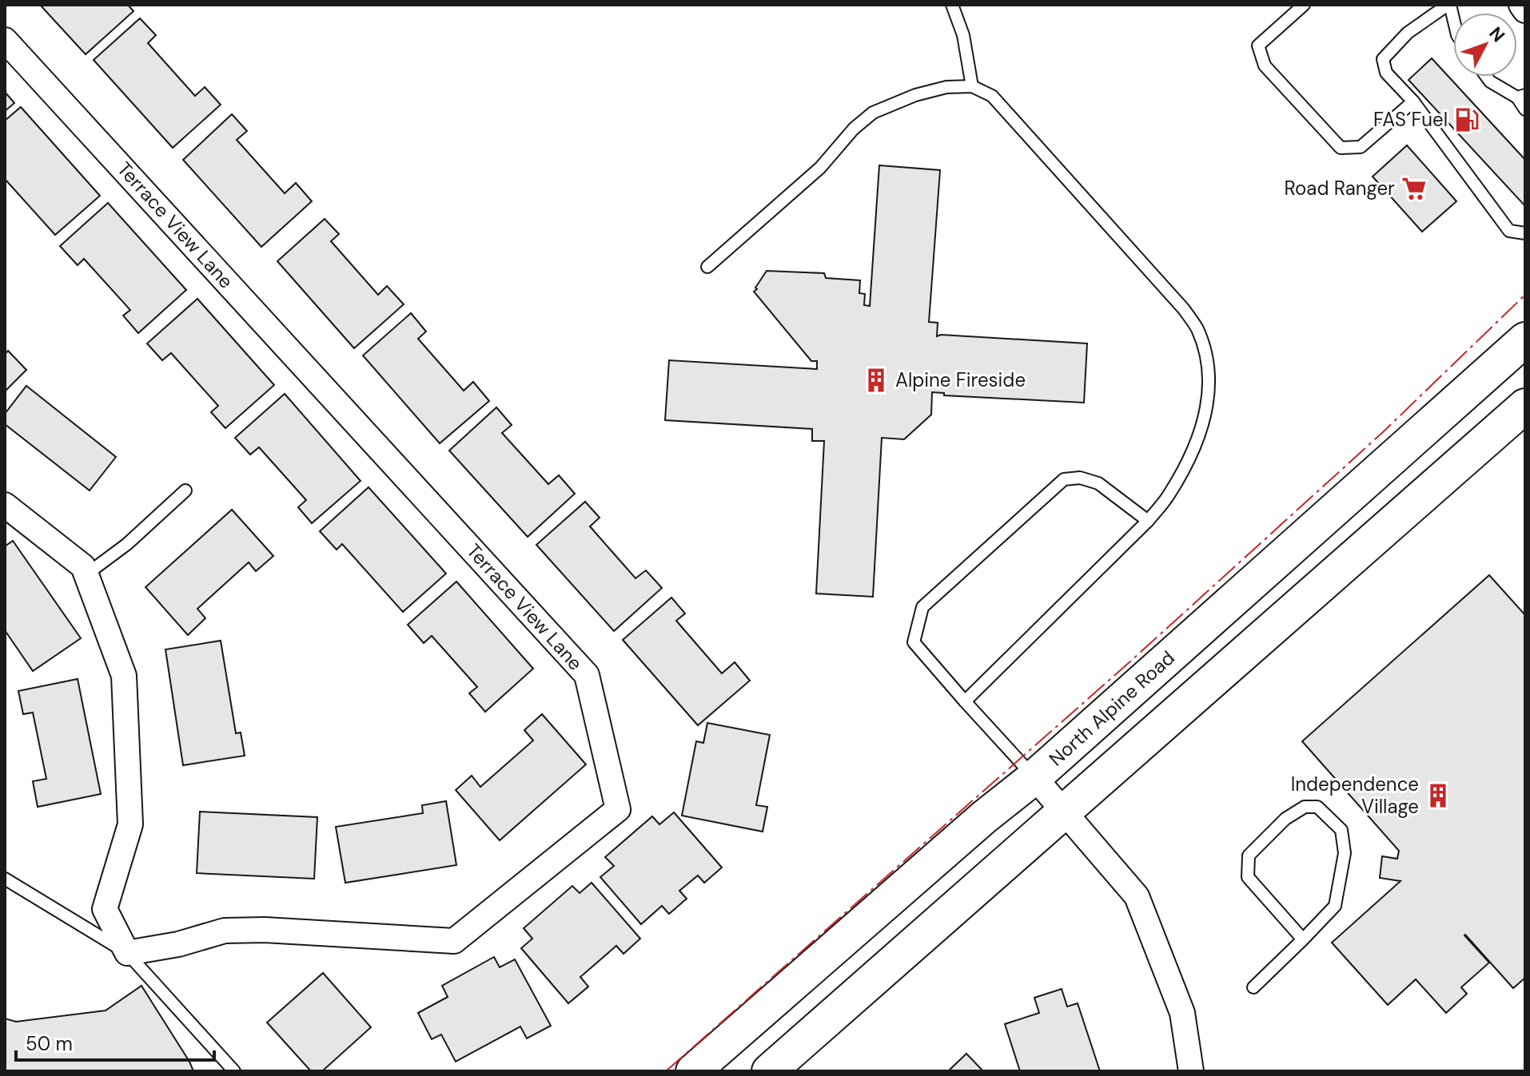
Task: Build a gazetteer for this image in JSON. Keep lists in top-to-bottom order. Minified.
{"streets":{"main road":["North Alpine Road"],"street":["Terrace View Lane"]},"places":{"fuel station":["FAS Fuel"],"supermarket":["Road Ranger"],"building":["Alpine Fireside","Independence Village"]},"scale_bar":"50 m","north":"top right"}
